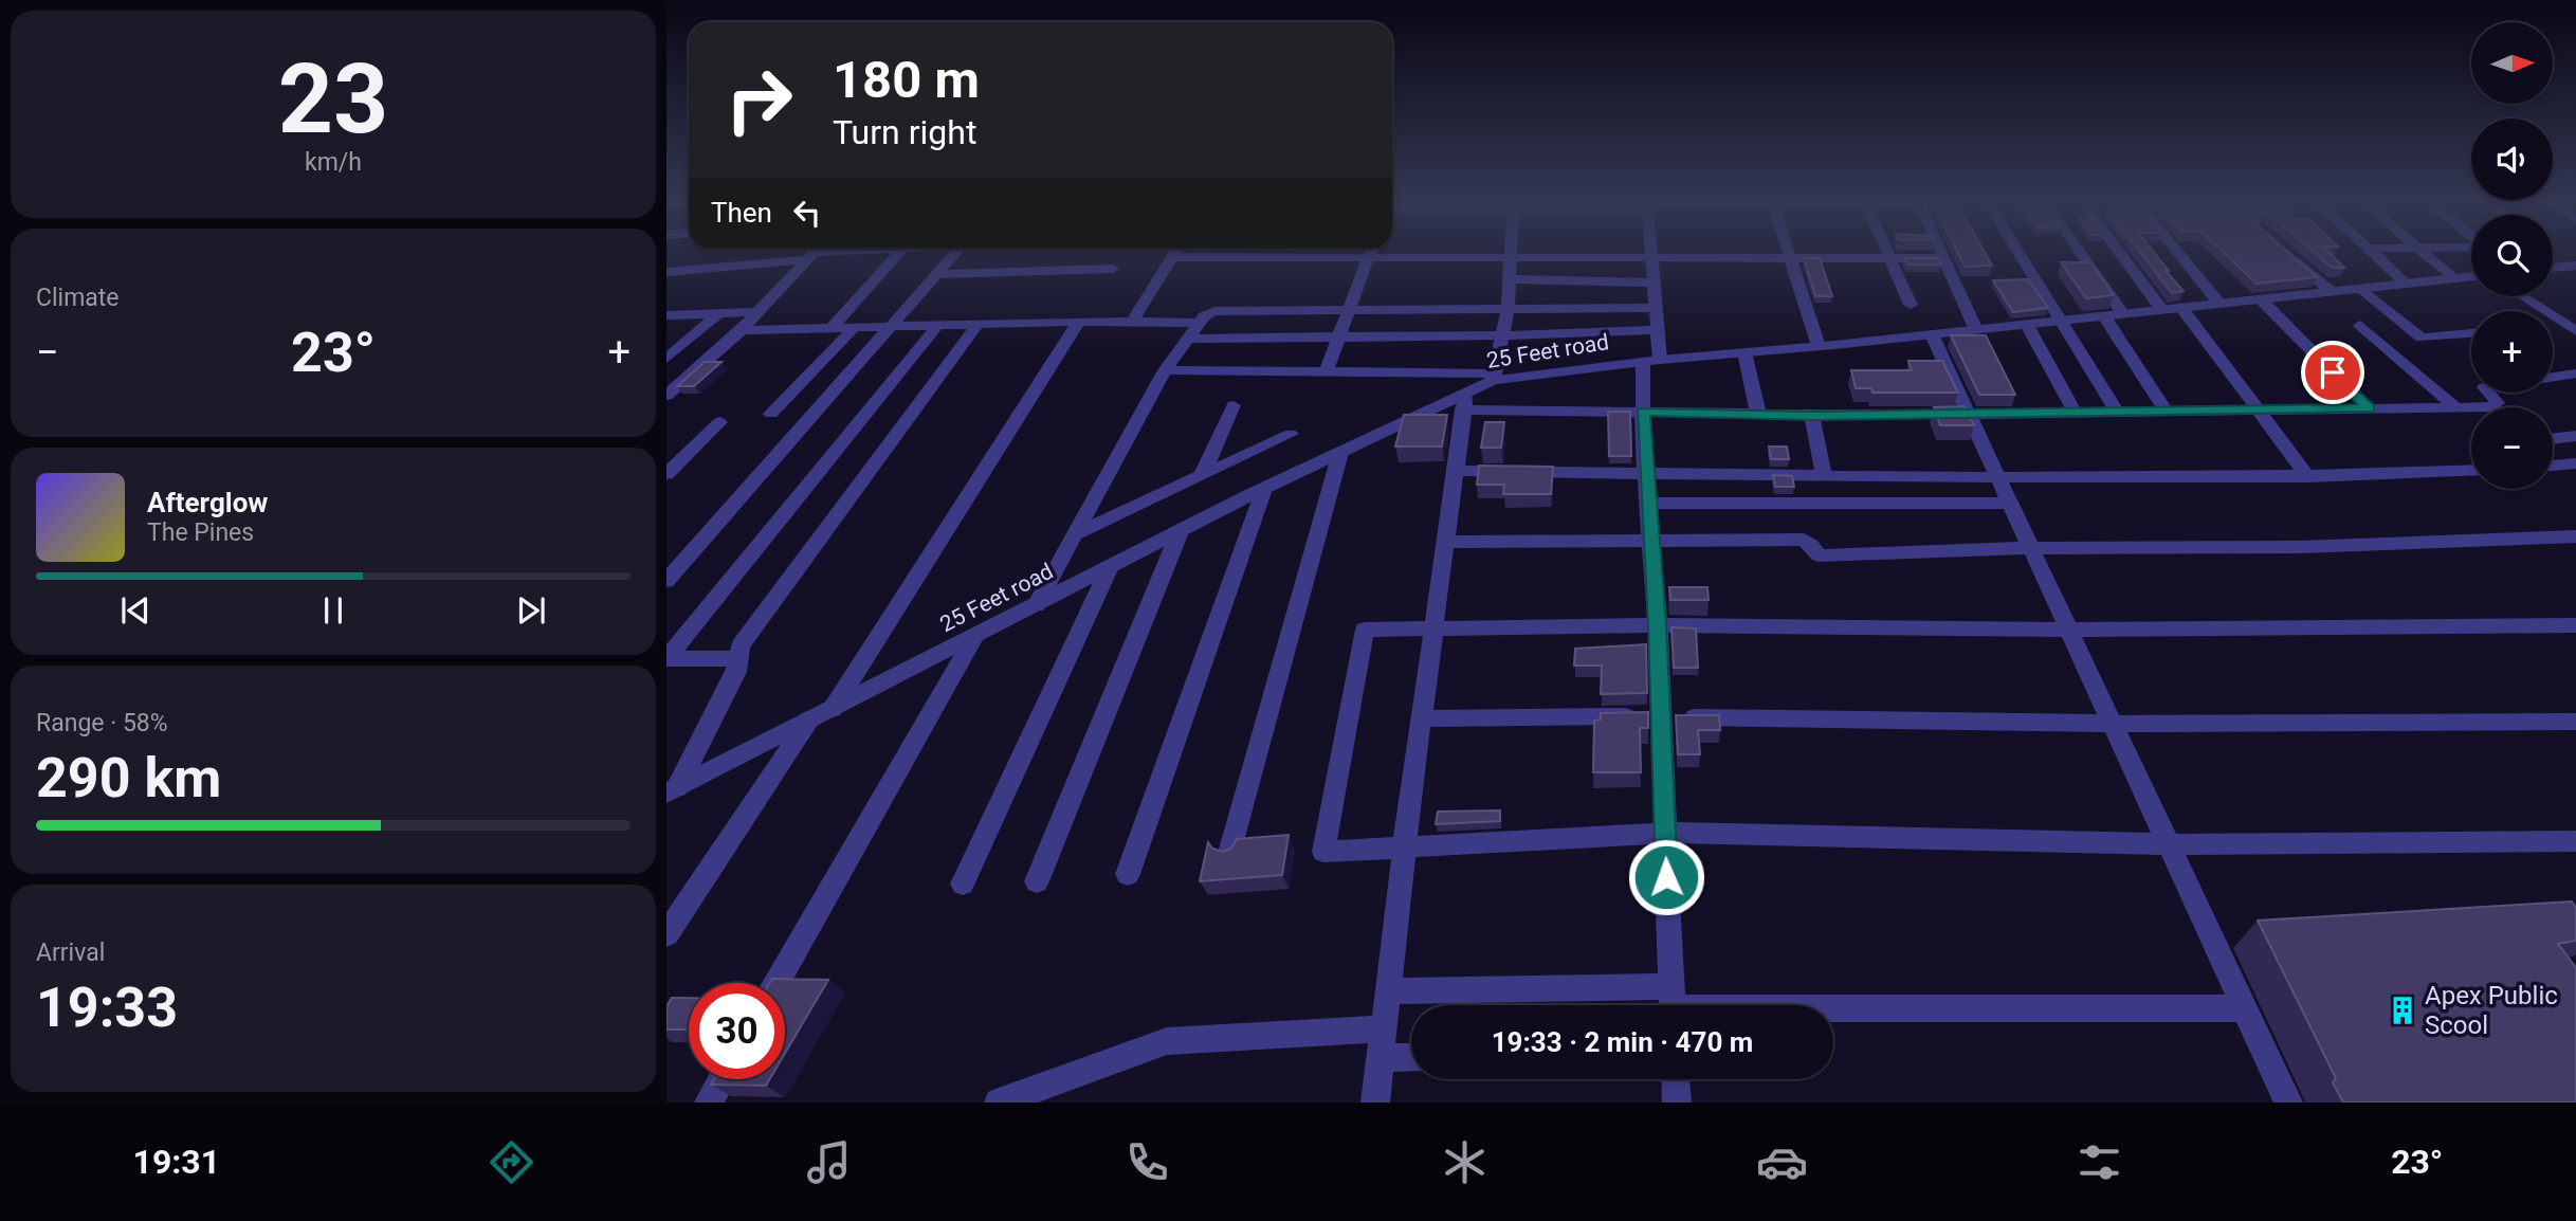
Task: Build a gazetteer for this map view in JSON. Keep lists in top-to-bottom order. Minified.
{"streets":{"street":["25 Feet road"]},"places":{"building":["Apex Public Scool"]},"north":"right","page":{"tile":[["23","km/h"],"Climate",["Range · 58%","290 km"],["Arrival","19:33"]],"map_buttons":["+","−"],"turn":["180 m","Turn right"],"then":"Then","heat":["−","23°","+"],"song":["Afterglow","The Pines"],"limit":"30","trip":"19:33 · 2 min · 470 m","tabs":["19:31","23°"]}}
